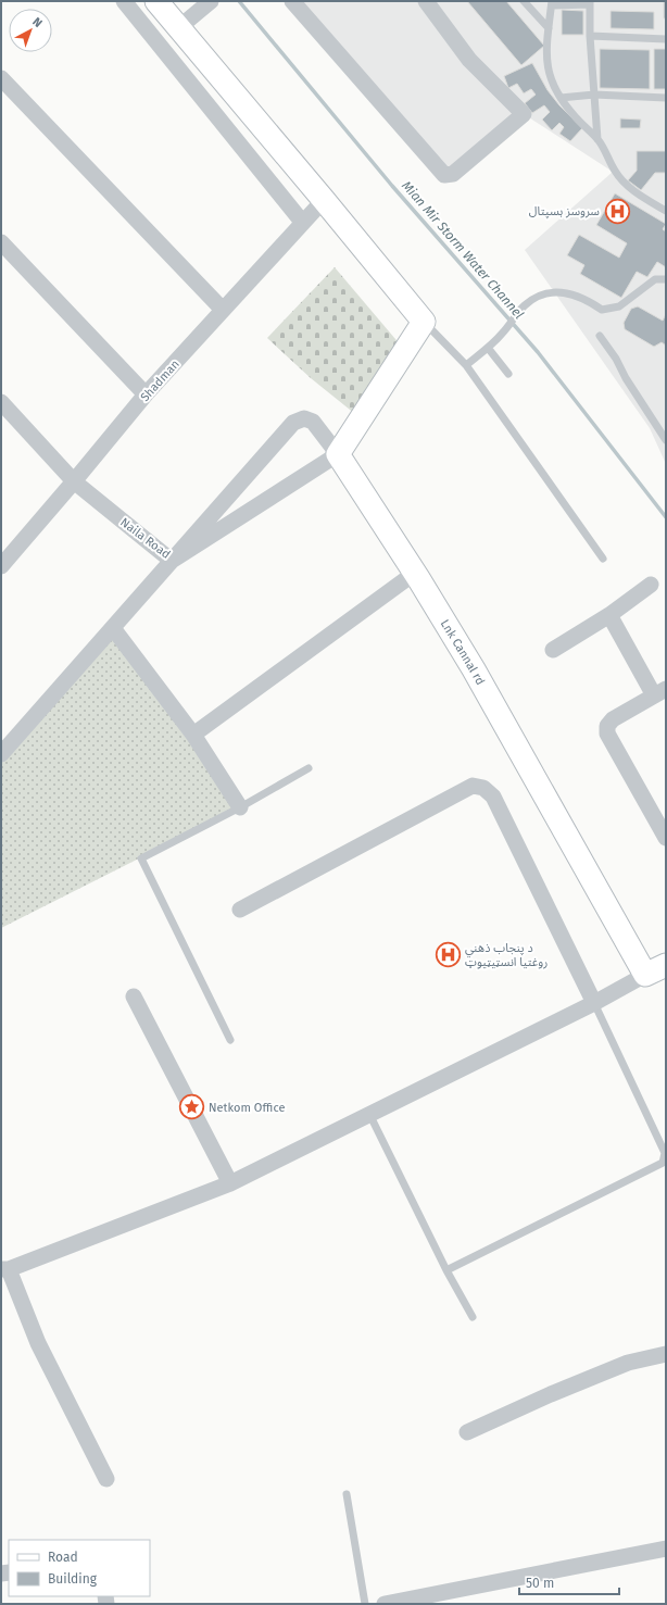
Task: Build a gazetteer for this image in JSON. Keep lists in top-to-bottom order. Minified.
{"streets":{"street":["Shadman","Naila Road","Lnk Cannal rd"]},"crossings":[["Shadman","Naila Road"],["Naila Road","Lnk Cannal rd"]],"water":["Mian Mir Storm Water Channel"],"places":{"hospital":["سروسز ہسپتال","د پنجاب ذهني روغتیا انسټیټیوټ"],"place":["Netkom Office"]},"legend":["Road","Building"],"scale_bar":"50 m","north":"top right"}
